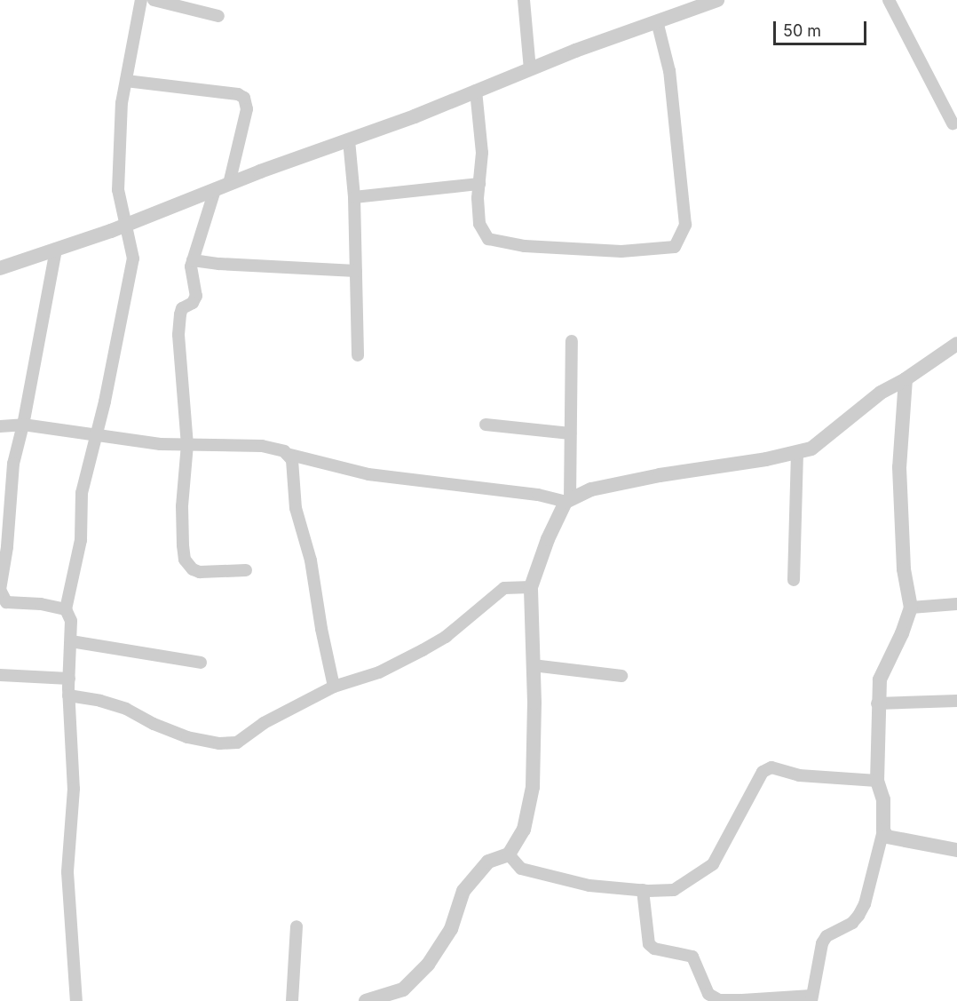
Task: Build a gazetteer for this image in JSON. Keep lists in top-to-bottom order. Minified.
{"scale_bar":"50 m"}
